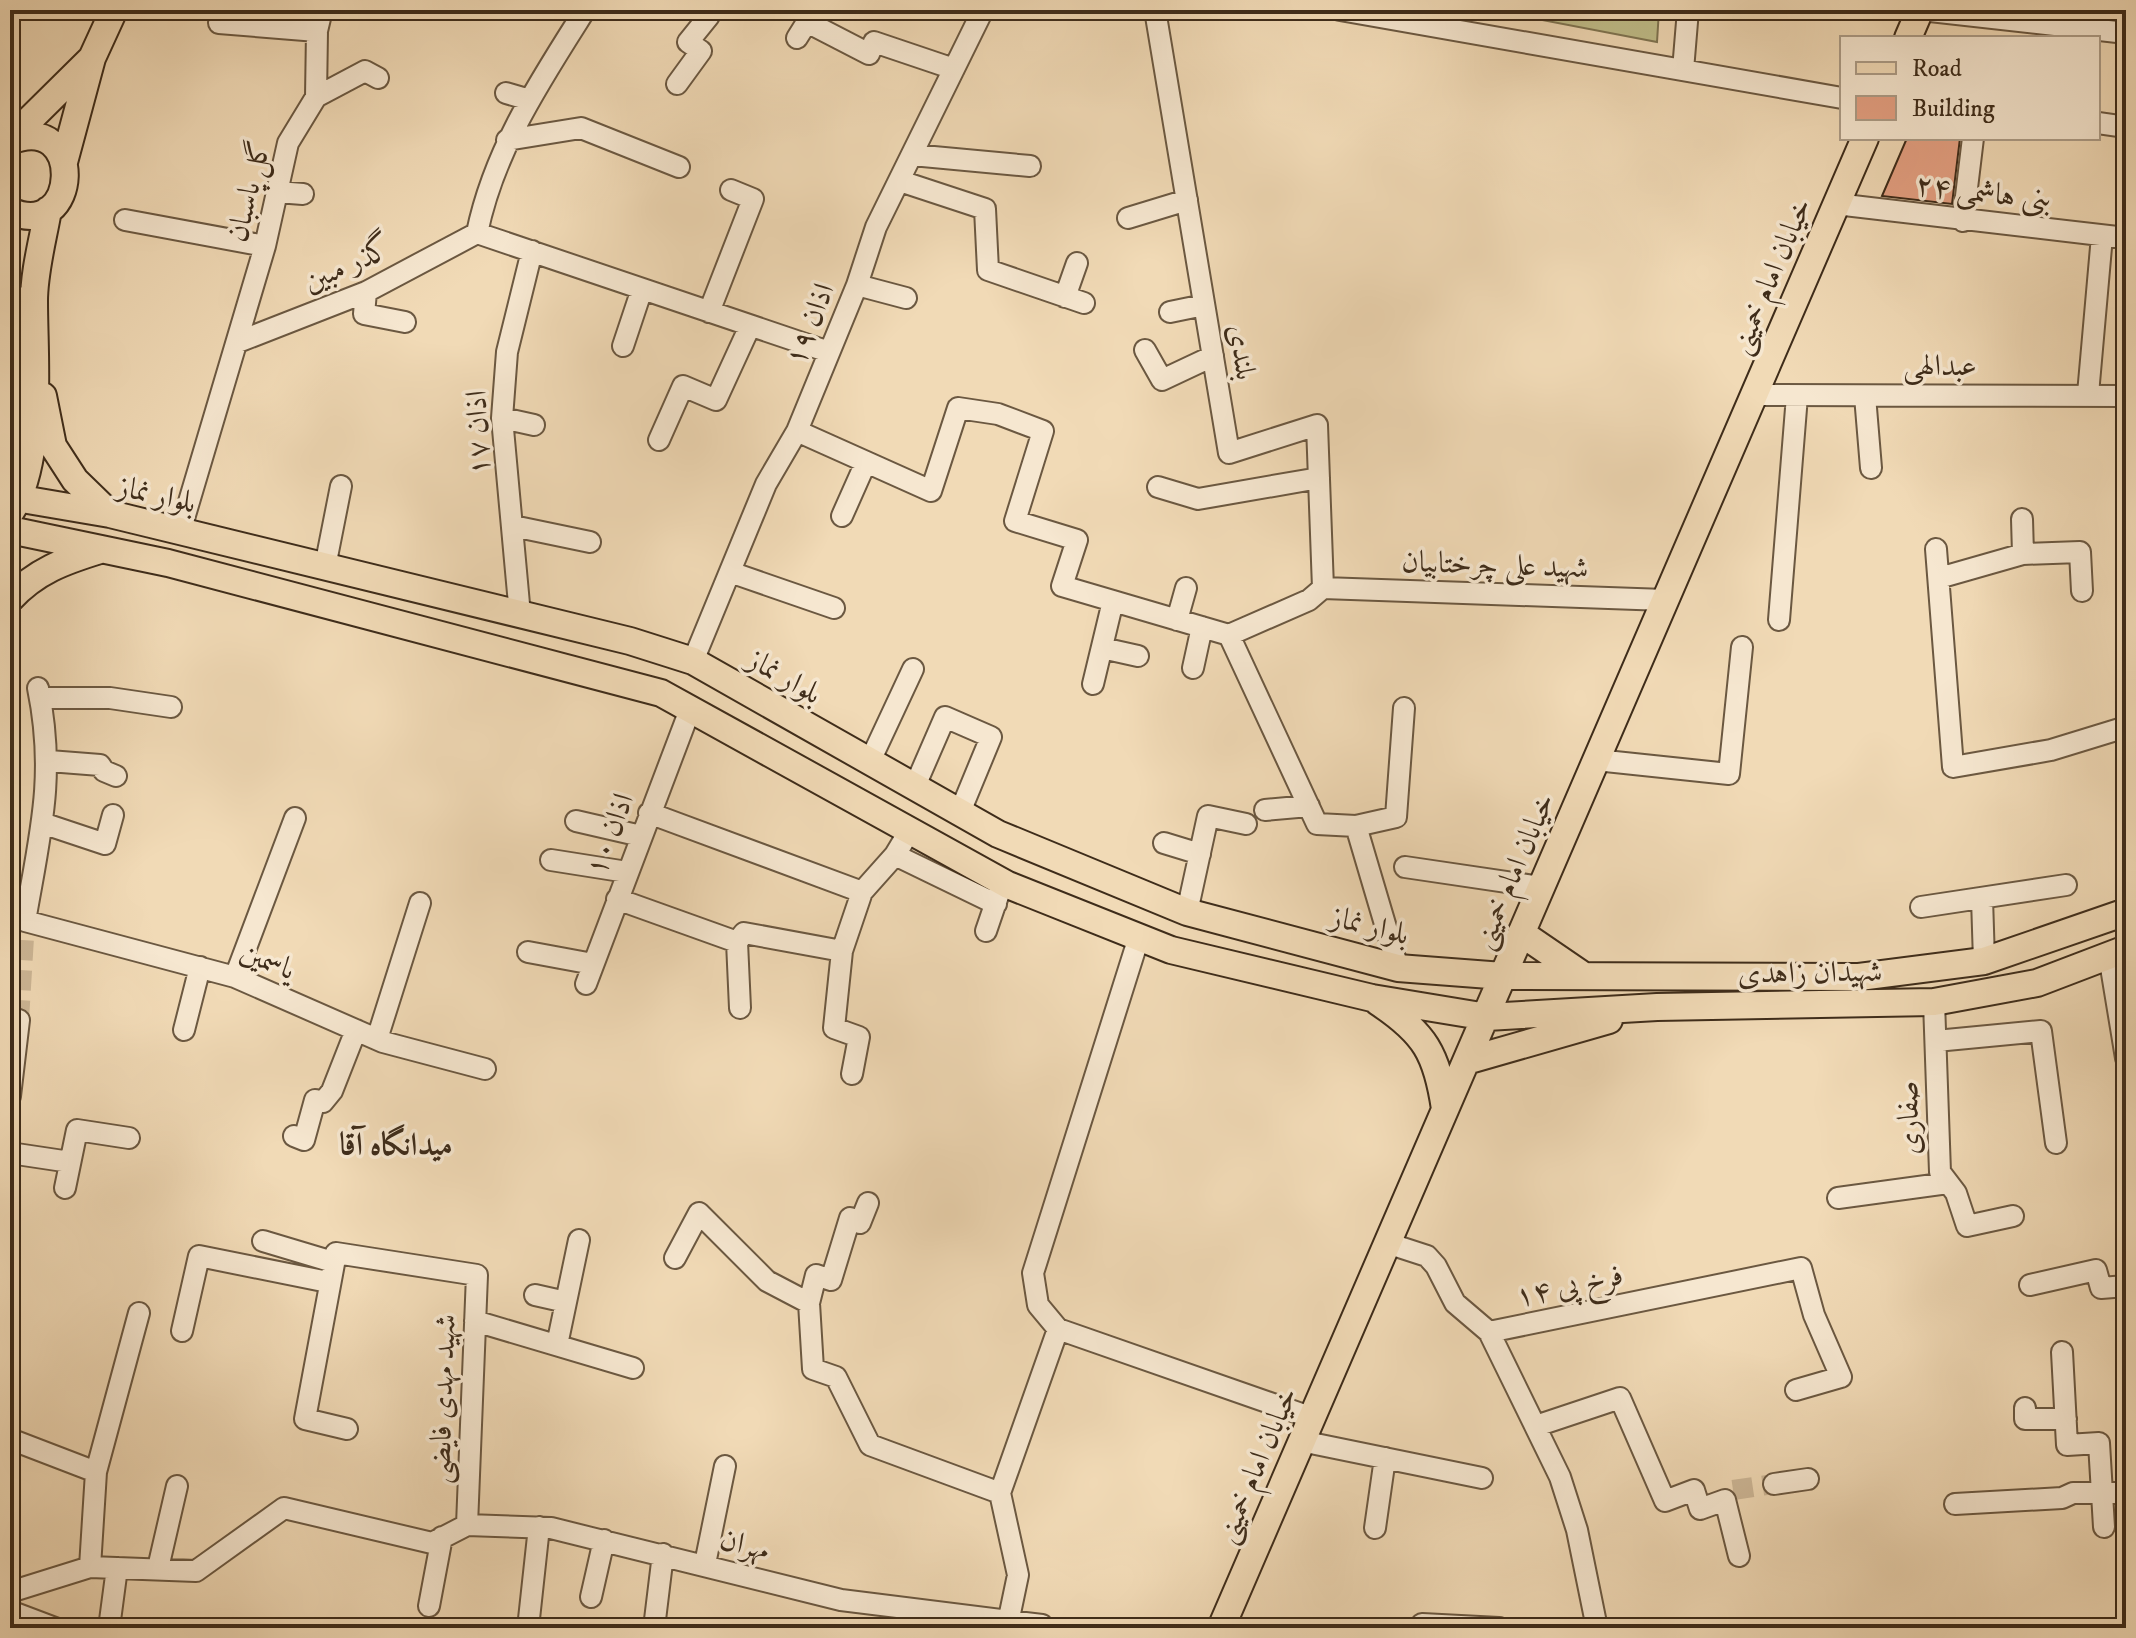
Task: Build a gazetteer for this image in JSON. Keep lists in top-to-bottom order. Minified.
{"streets":{"main road":["خیابان امام خمینی","بلوار نماز","شهیدان زاهدی"],"street":["گل پاسبان","بنی هاشمی ۲۴","گذر مبین","اذان ۱۹","بلندی","عبدالهی","اذان ۱۷","شهید علی چرختابیان","اذان ۱۰","یاسمین","صفاری","فرخ پی ۱۴","شهید مهدی فایضی","مهران"]},"crossings":[["گل پاسبان","گذر مبین"],["گل پاسبان","بلوار نماز"],["بنی هاشمی ۲۴","خیابان امام خمینی"],["خیابان امام خمینی","عبدالهی"],["خیابان امام خمینی","بلوار نماز"],["خیابان امام خمینی","شهید علی چرختابیان"],["خیابان امام خمینی","شهیدان زاهدی"],["خیابان امام خمینی","فرخ پی ۱۴"],["اذان ۱۹","بلوار نماز"],["بلندی","شهید علی چرختابیان"],["اذان ۱۷","بلوار نماز"],["بلوار نماز","شهیدان زاهدی"],["شهیدان زاهدی","صفاری"],["شهید مهدی فایضی","مهران"]],"districts":["میدانگاه آقا"],"legend":["Road","Building"]}
